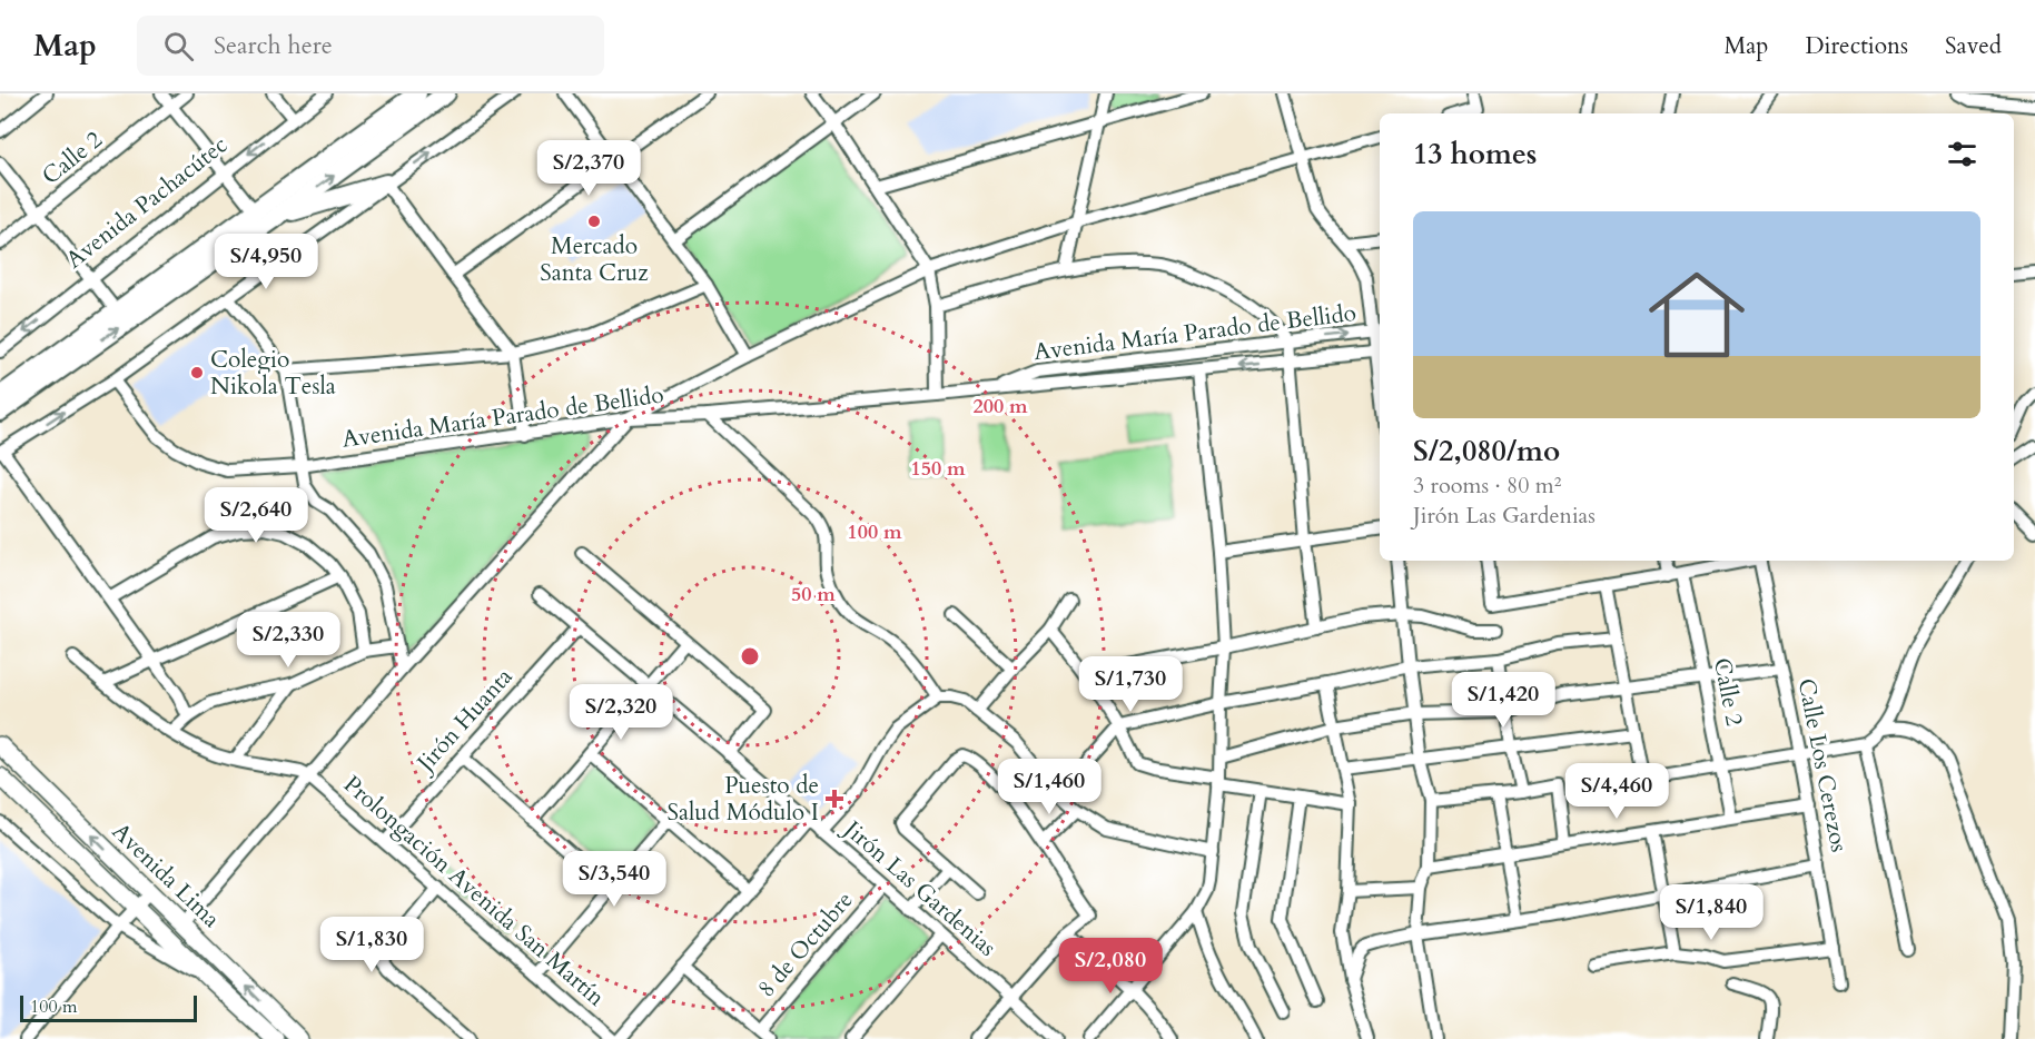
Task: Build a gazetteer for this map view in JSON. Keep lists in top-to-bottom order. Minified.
{"streets":{"main road":["Avenida Lima"],"street":["Calle 2","Avenida Pachacútec","Avenida María Parado de Bellido","Jirón Huanta","Calle Los Cerezos","Jirón Las Gardenias","Prolongación Avenida San Martín","8 de Octubre"]},"crossings":[["Jirón Huanta","Jirón Las Gardenias"],["Jirón Huanta","Prolongación Avenida San Martín"],["Jirón Las Gardenias","8 de Octubre"]],"places":{"other":["Mercado Santa Cruz","Colegio Nikola Tesla"],"health":["Puesto de Salud Módulo I"]},"scale_bar":"100 m","page":{"header":"Map","search":"Search here","nav":["Map","Directions","Saved"],"heading":"13 homes","price":["S/2,370","S/4,950","S/2,640","S/2,330","S/1,730","S/1,420","S/2,320","S/1,460","S/4,460","S/3,540","S/1,840","S/1,830","S/2,080"],"list":[{"name":"S/2,080/mo","note":"3 rooms · 80 m² · Jirón Las Gardenias"}],"scale":"100 m"},"rings":["200 m","150 m","100 m","50 m"]}
